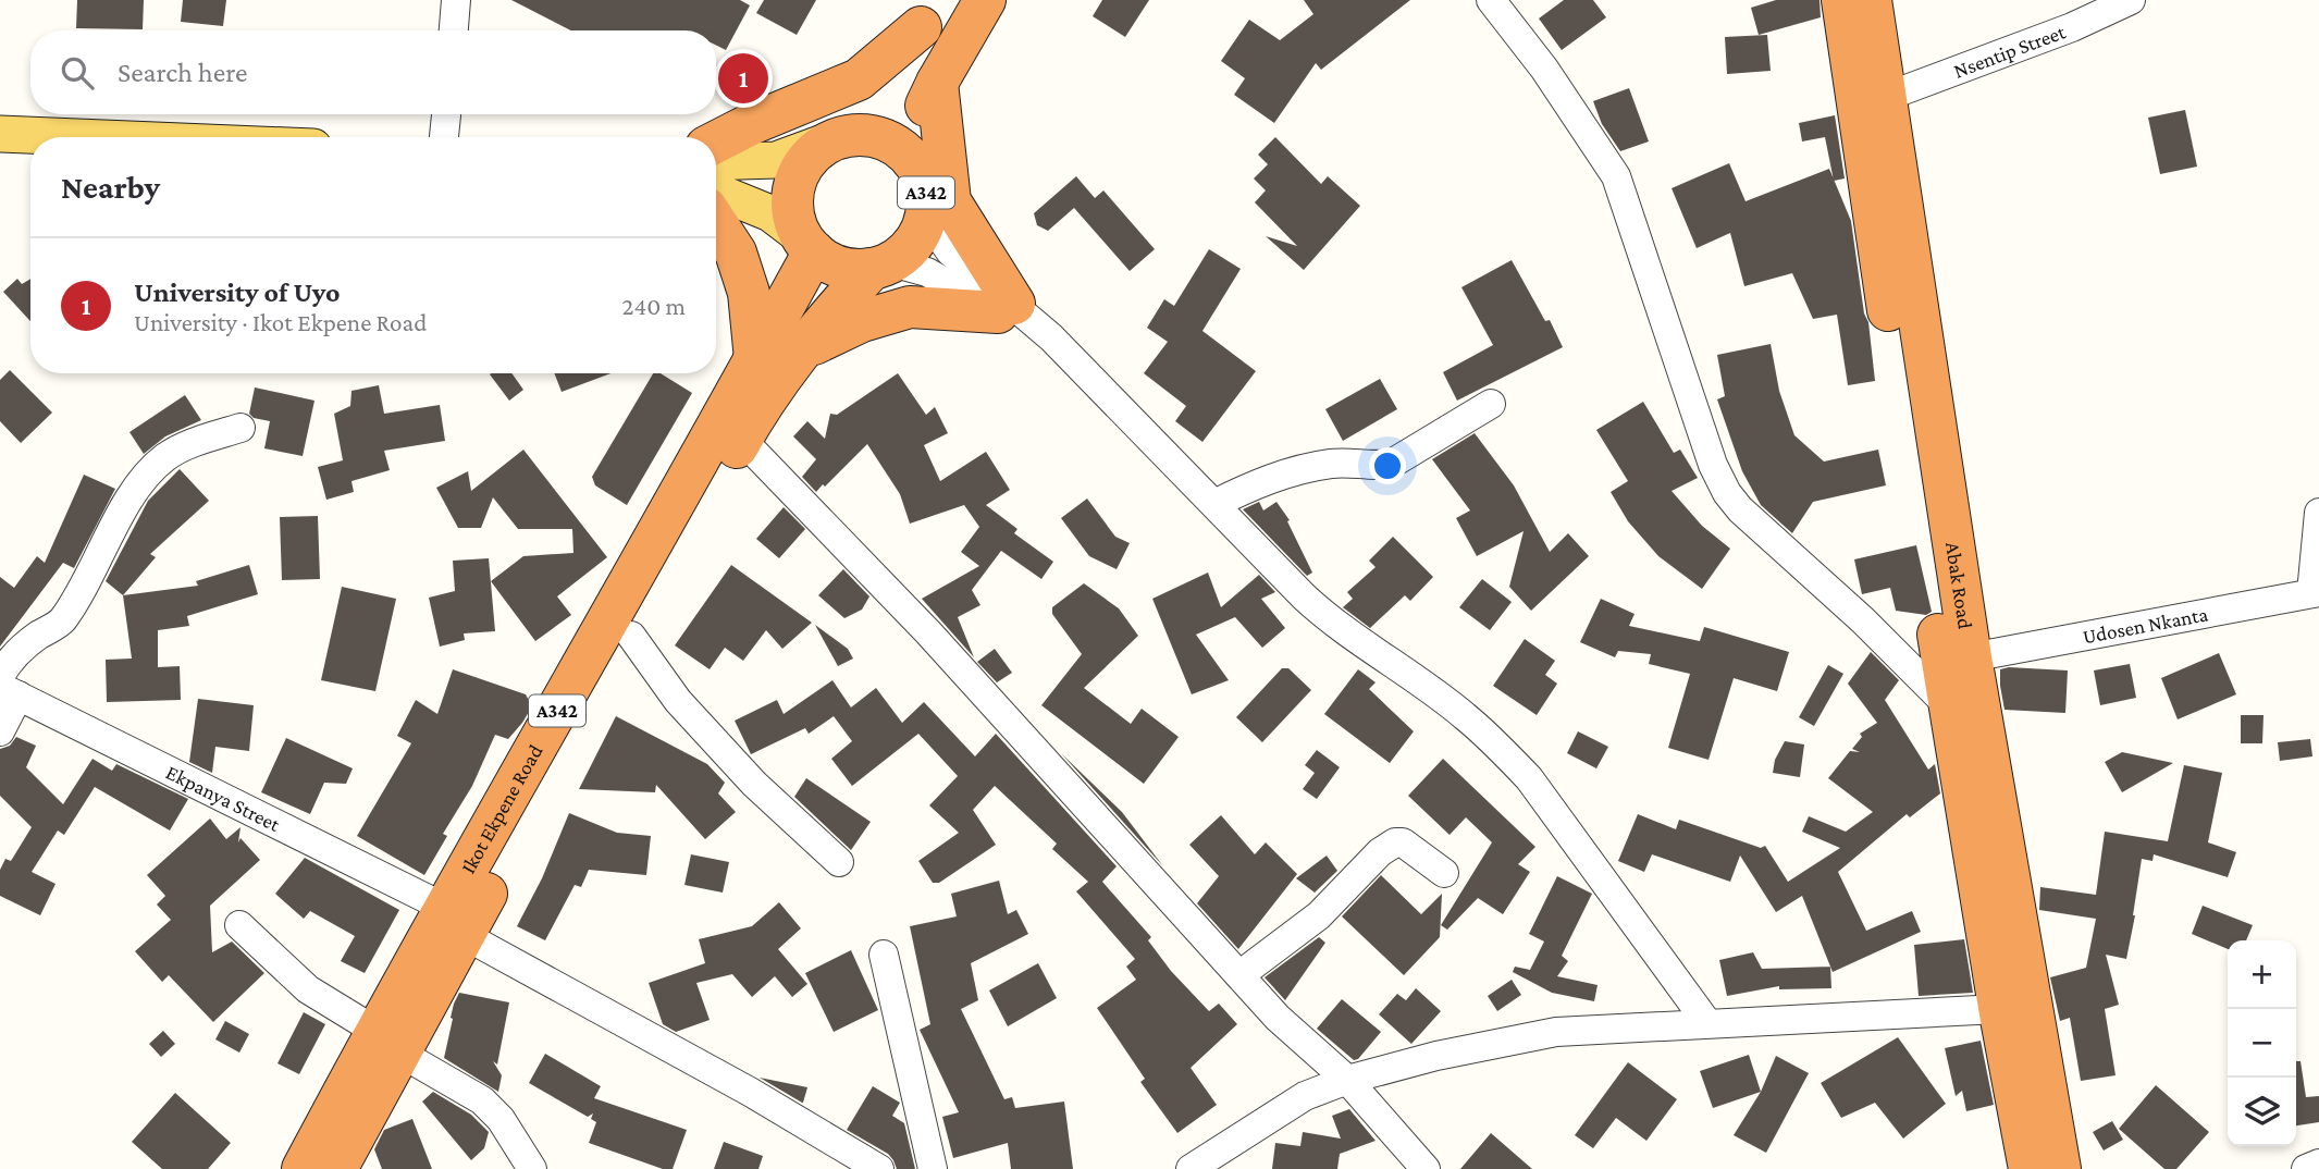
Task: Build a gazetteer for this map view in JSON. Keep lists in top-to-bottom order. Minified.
{"streets":{"highway":["A342","Abak Road","Ikot Ekpene Road"],"street":["Nsentip Street","Udosen Nkanta","Ekpanya Street"]},"crossings":[["Nsentip Street","Abak Road"],["A342","Ikot Ekpene Road"],["Abak Road","Udosen Nkanta"],["Ekpanya Street","Ikot Ekpene Road"]],"page":{"search":"Search here","pins":"1","heading":"Nearby","list":[{"mark":"1","name":"University of Uyo","note":"University · Ikot Ekpene Road","value":"240 m"}],"map_buttons":["+","−"]}}
